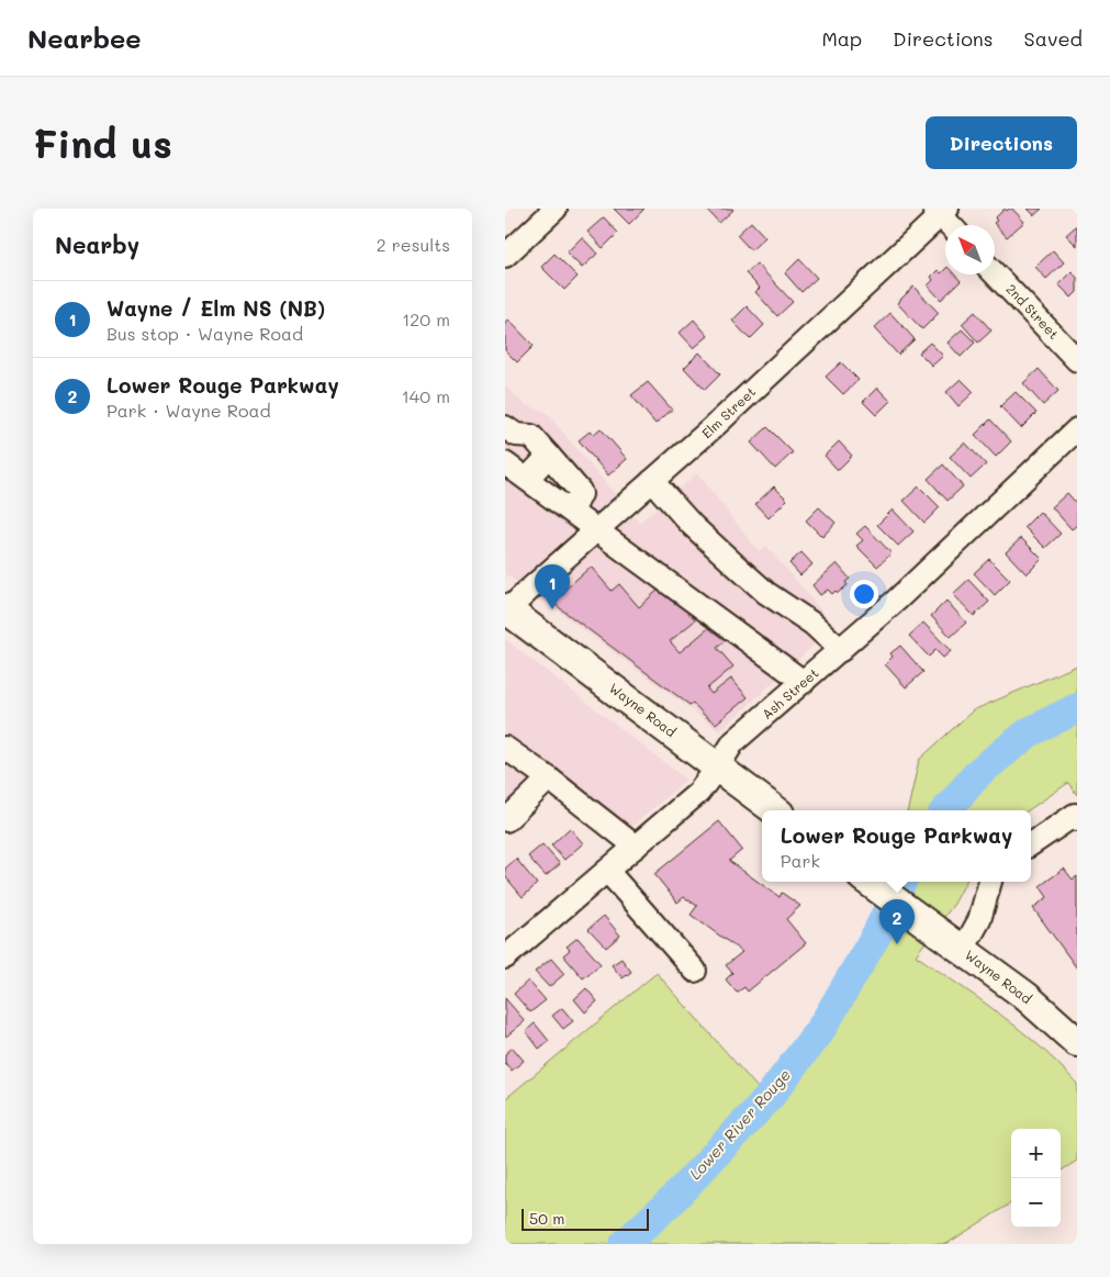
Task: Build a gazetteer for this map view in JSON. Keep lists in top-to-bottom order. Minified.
{"streets":{"main road":["Wayne Road"],"street":["2nd Street","Elm Street","Ash Street"]},"crossings":[["Elm Street","Wayne Road"],["Ash Street","Wayne Road"]],"water":["Lower River Rouge"],"scale_bar":"50 m","north":"top left","page":{"header":"Nearbee","nav":["Map","Directions","Saved"],"buttons":"Directions","title":"Find us","heading":["Nearby","2 results"],"list":[{"mark":"1","name":"Wayne / Elm NS (NB)","note":"Bus stop · Wayne Road","value":"120 m"},{"mark":"2","name":"Lower Rouge Parkway","note":"Park · Wayne Road","value":"140 m"}],"pins":["1","2"],"popup":["Lower Rouge Parkway","Park"],"map_buttons":["+","−"],"scale":"50 m"}}
